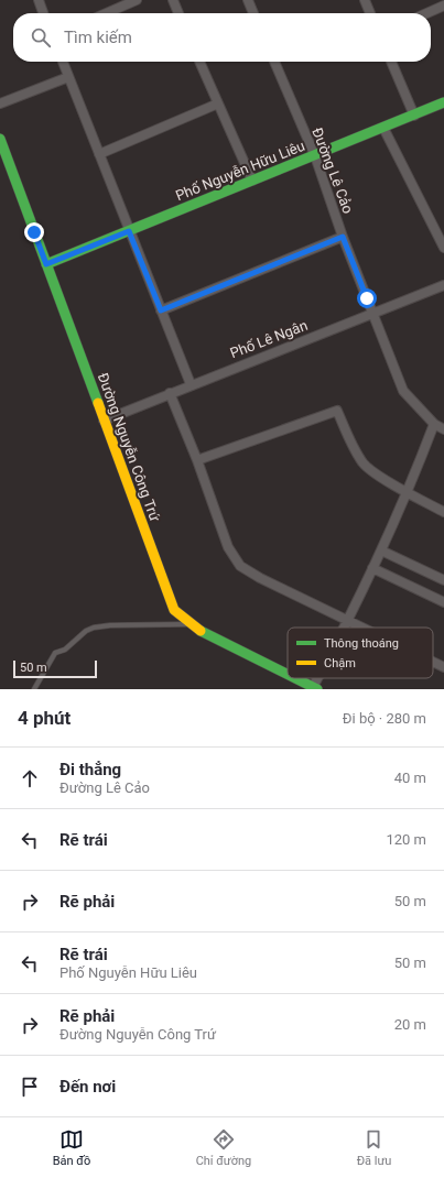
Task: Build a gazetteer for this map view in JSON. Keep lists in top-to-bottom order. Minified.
{"streets":{"street":["Phố Nguyễn Hữu Liêu","Đường Lê Cảo","Phố Lê Ngân","Đường Nguyễn Công Trứ"]},"crossings":[["Phố Nguyễn Hữu Liêu","Đường Lê Cảo"],["Phố Nguyễn Hữu Liêu","Đường Nguyễn Công Trứ"],["Đường Lê Cảo","Phố Lê Ngân"],["Phố Lê Ngân","Đường Nguyễn Công Trứ"]],"legend":["Thông thoáng","Chậm"],"scale_bar":"50 m","page":{"search":"Tìm kiếm","scale":"50 m","heading":["4 phút","Đi bộ · 280 m"],"list":[["Đi thẳng","Đường Lê Cảo","40 m"],["Rẽ trái","120 m"],["Rẽ phải","50 m"],["Rẽ trái","Phố Nguyễn Hữu Liêu","50 m"],["Rẽ phải","Đường Nguyễn Công Trứ","20 m"],"Đến nơi"],"nav":["Bản đồ","Chỉ đường","Đã lưu"]}}
